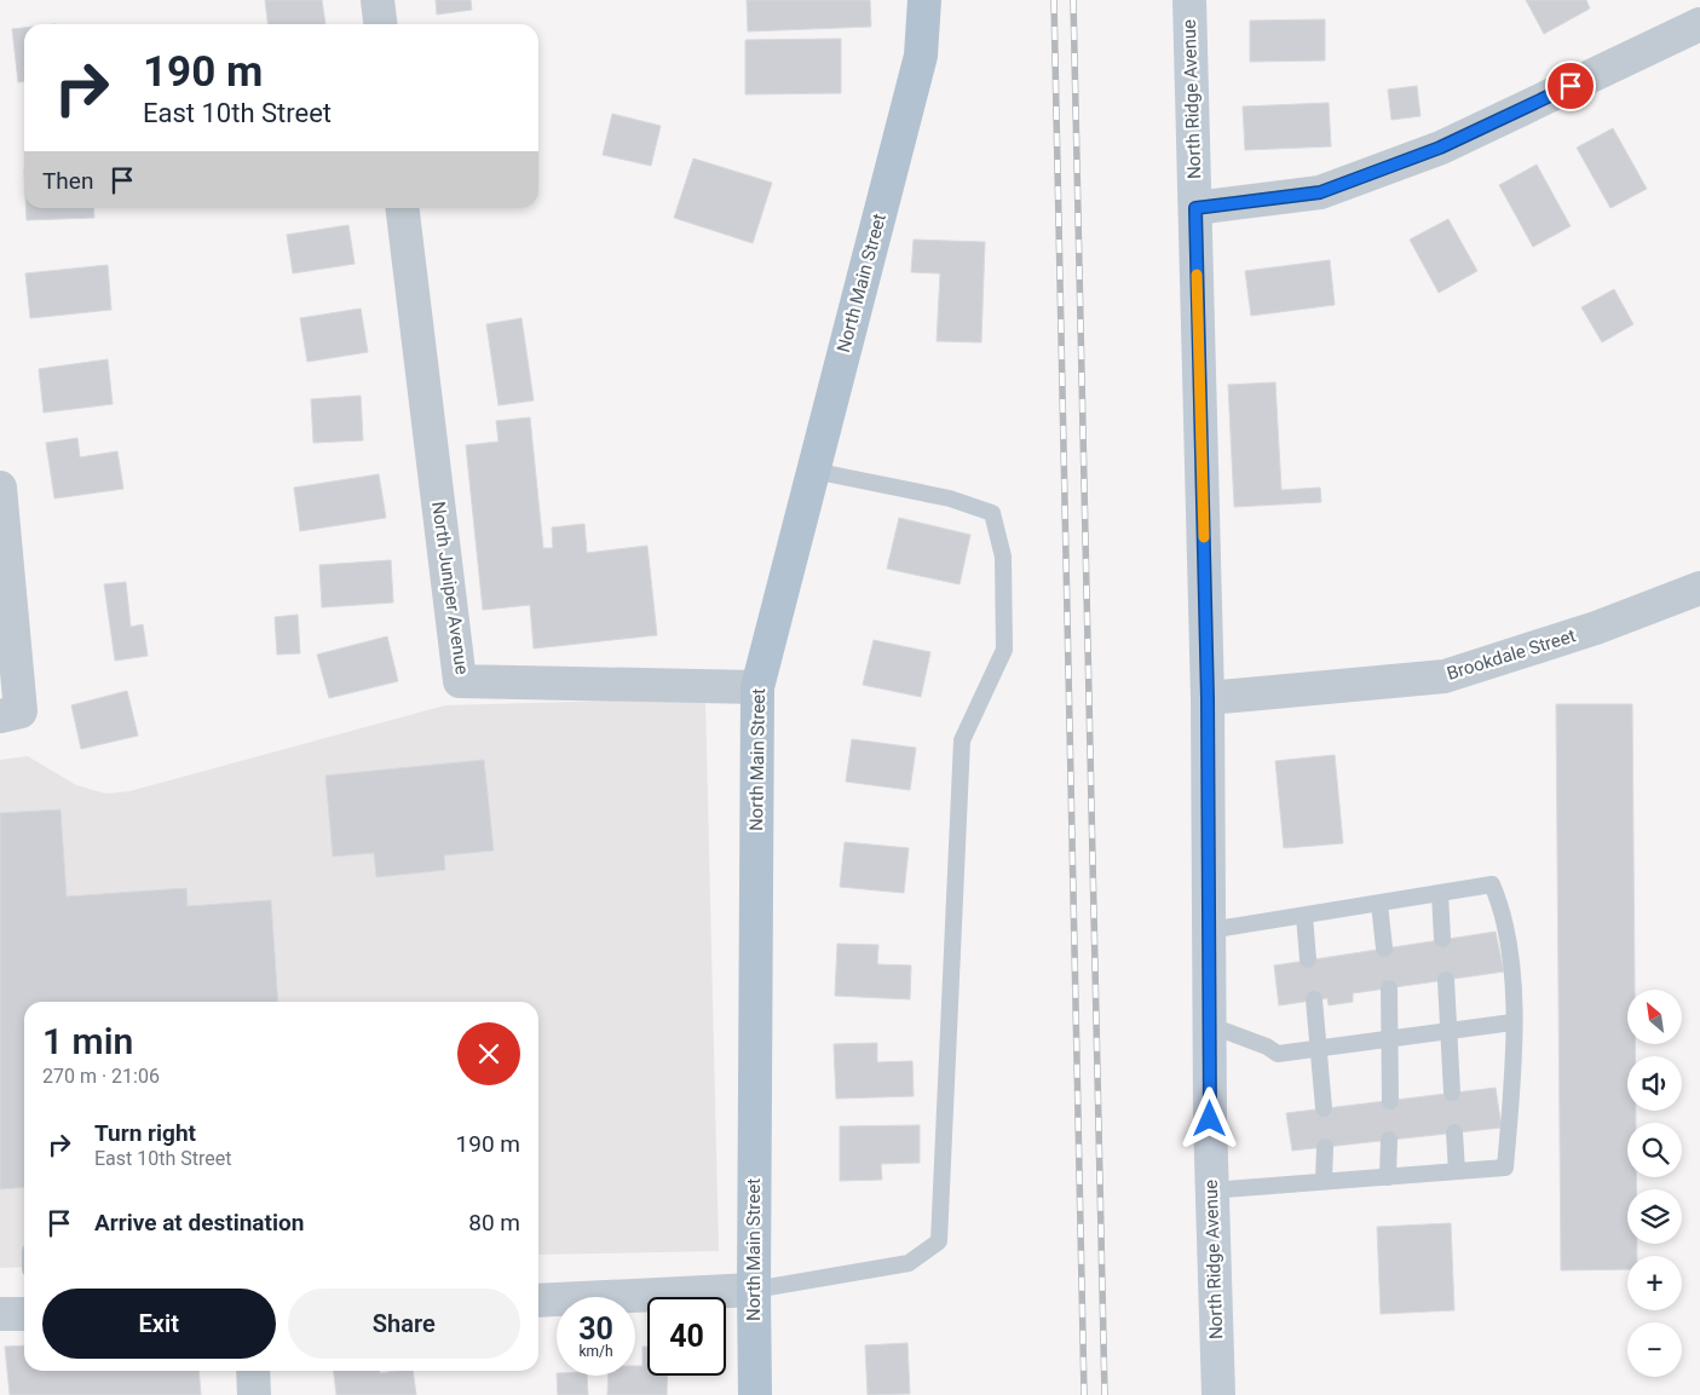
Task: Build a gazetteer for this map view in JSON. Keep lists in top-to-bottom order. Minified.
{"streets":{"main road":["North Main Street"],"street":["North Ridge Avenue","North Juniper Avenue","Brookdale Street"]},"crossings":[["North Ridge Avenue","Brookdale Street"],["North Main Street","North Juniper Avenue"]],"north":"top left","page":{"turn":["190 m","East 10th Street"],"then":"Then","map_buttons":["+","−"],"heading":["1 min","270 m · 21:06"],"list":[{"name":"Turn right","note":"East 10th Street","value":"190 m"},{"name":"Arrive at destination","value":"80 m"}],"buttons":["Exit","Share"],"speed":"30 km/h","limit":"40"}}
